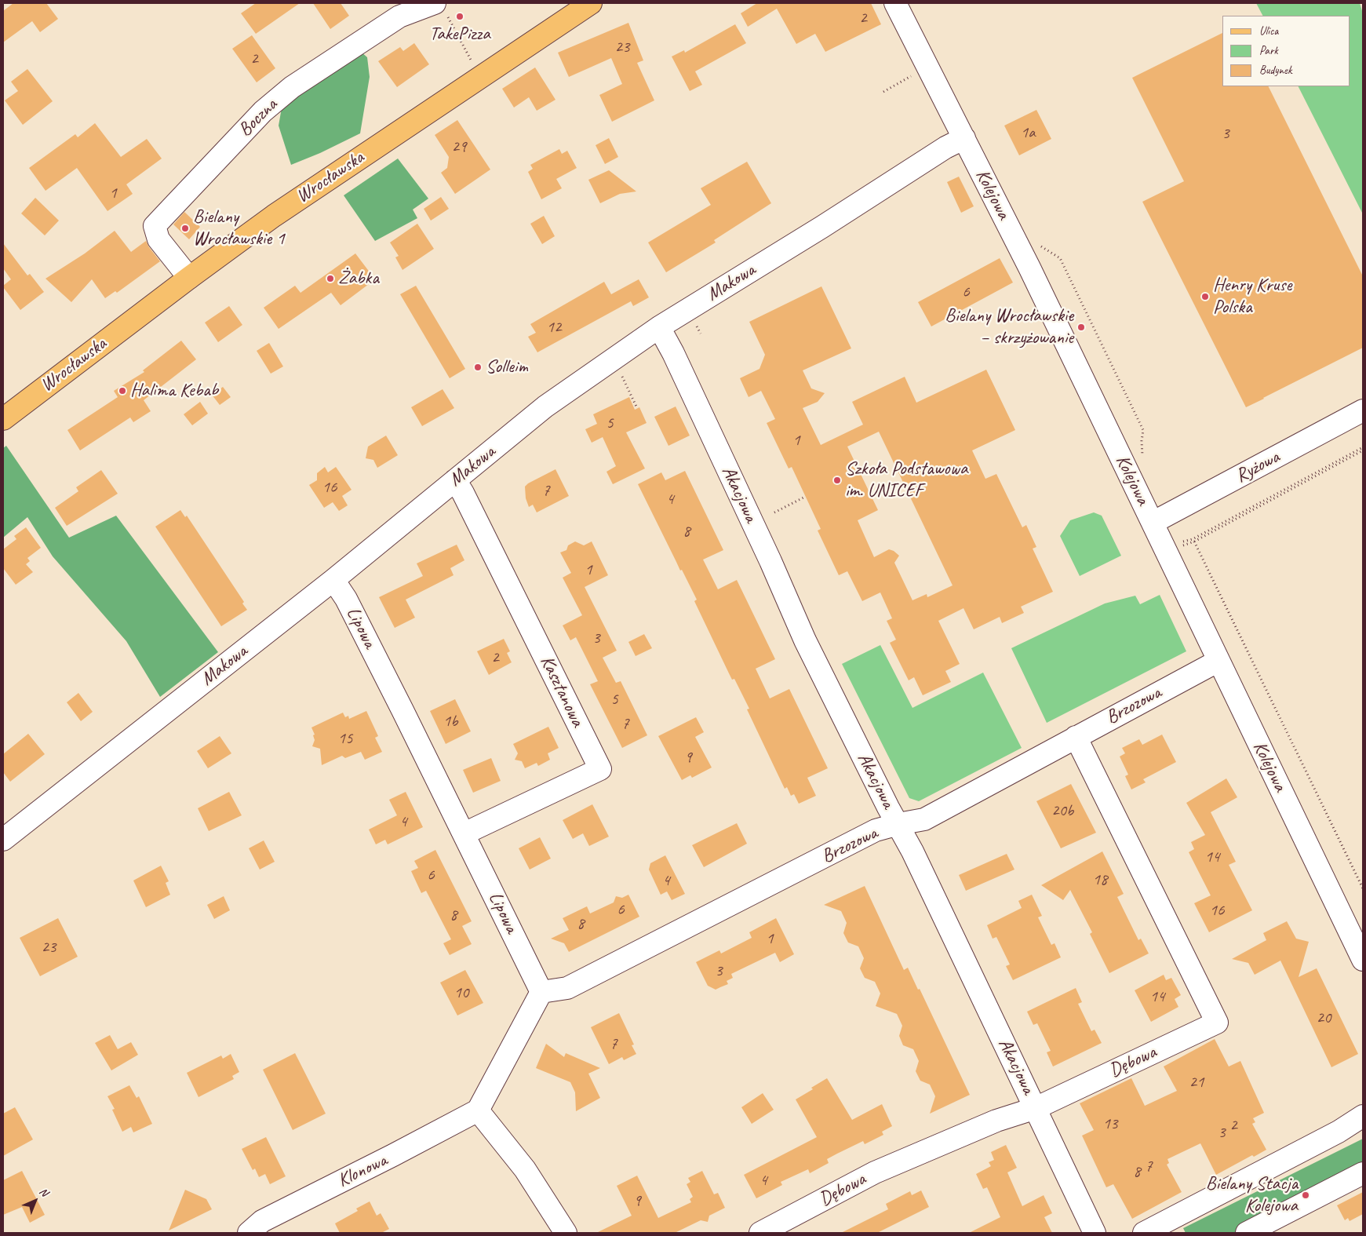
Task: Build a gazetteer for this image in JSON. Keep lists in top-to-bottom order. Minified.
{"streets":{"main road":["Wrocławska"],"street":["Boczna","Kolejowa","Makowa","Ryżowa","Akacjowa","Lipowa","Kasztanowa","Brzozowa","Dębowa","Klonowa"]},"crossings":[["Boczna","Wrocławska"],["Kolejowa","Makowa"],["Kolejowa","Ryżowa"],["Kolejowa","Brzozowa"],["Makowa","Akacjowa"],["Makowa","Lipowa"],["Makowa","Kasztanowa"],["Akacjowa","Brzozowa"],["Akacjowa","Dębowa"],["Lipowa","Kasztanowa"],["Lipowa","Brzozowa"],["Brzozowa","Dębowa"]],"places":["TakePizza","Bielany Wrocławskie 1","Żabka","Henry Kruse Polska","Bielany Wrocławskie – skrzyżowanie","Solleim","Halima Kebab","Szkoła Podstawowa im. UNICEF","Bielany Stacja Kolejowa"],"house_numbers":["2","23","2","1a","3","29","1","6","12","5","1","16","7","4","8","1","3","2","5","1b","7","15","9","20b","4","14","6","18","4","6","16","8","8","1","23","3","10","14","20","7","21","13","2","3","7","8","4","9"],"legend":["Ulica","Park","Budynek"],"north":"top right"}
